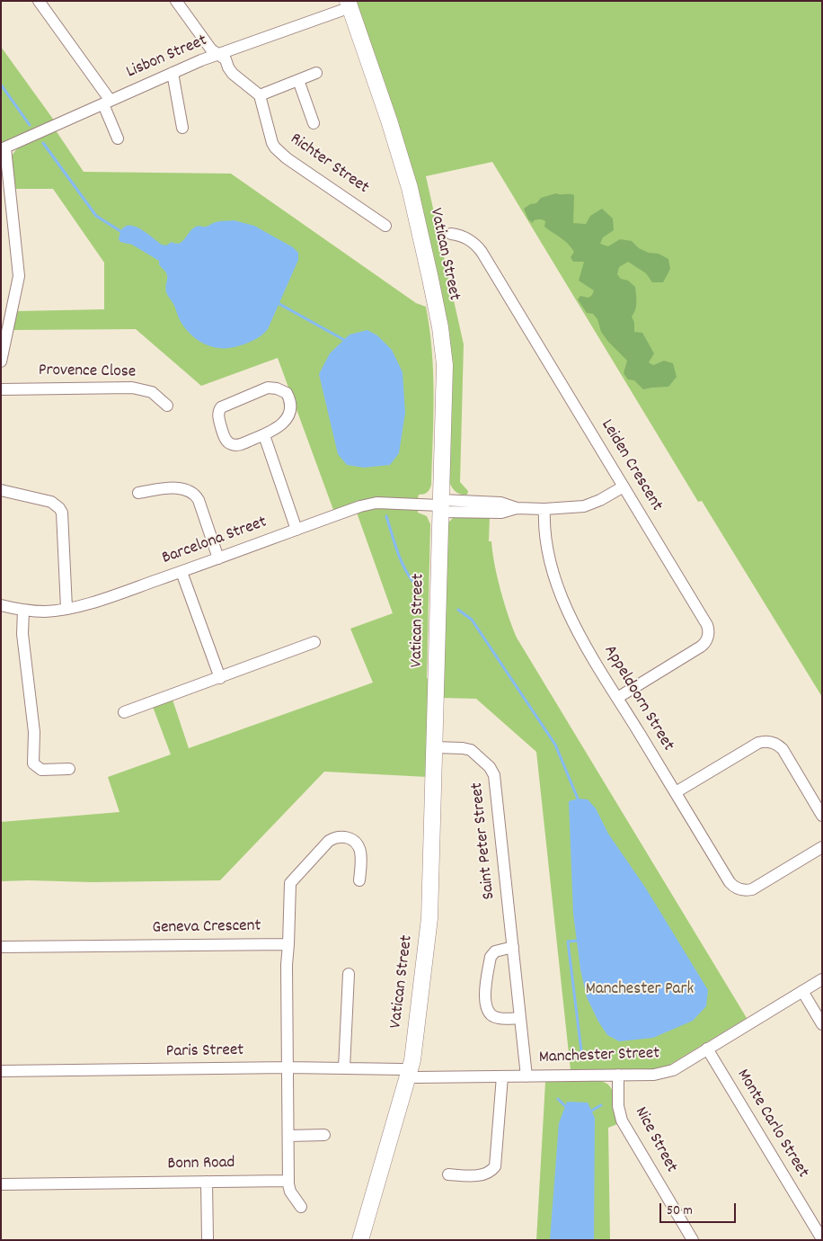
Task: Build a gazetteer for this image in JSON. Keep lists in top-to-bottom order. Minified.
{"streets":{"street":["Lisbon Street","Richter Street","Vatican Street","Provence Close","Leiden Crescent","Barcelona Street","Appeldoorn Street","Saint Peter Street","Geneva Crescent","Paris Street","Manchester Street","Monte Carlo Street","Nice Street","Bonn Road"]},"crossings":[["Lisbon Street","Vatican Street"],["Vatican Street","Barcelona Street"],["Vatican Street","Saint Peter Street"],["Vatican Street","Paris Street"],["Vatican Street","Manchester Street"],["Leiden Crescent","Barcelona Street"],["Leiden Crescent","Appeldoorn Street"],["Barcelona Street","Appeldoorn Street"],["Saint Peter Street","Manchester Street"],["Paris Street","Manchester Street"],["Manchester Street","Monte Carlo Street"],["Manchester Street","Nice Street"]],"parks":["Manchester Park"],"scale_bar":"50 m"}
